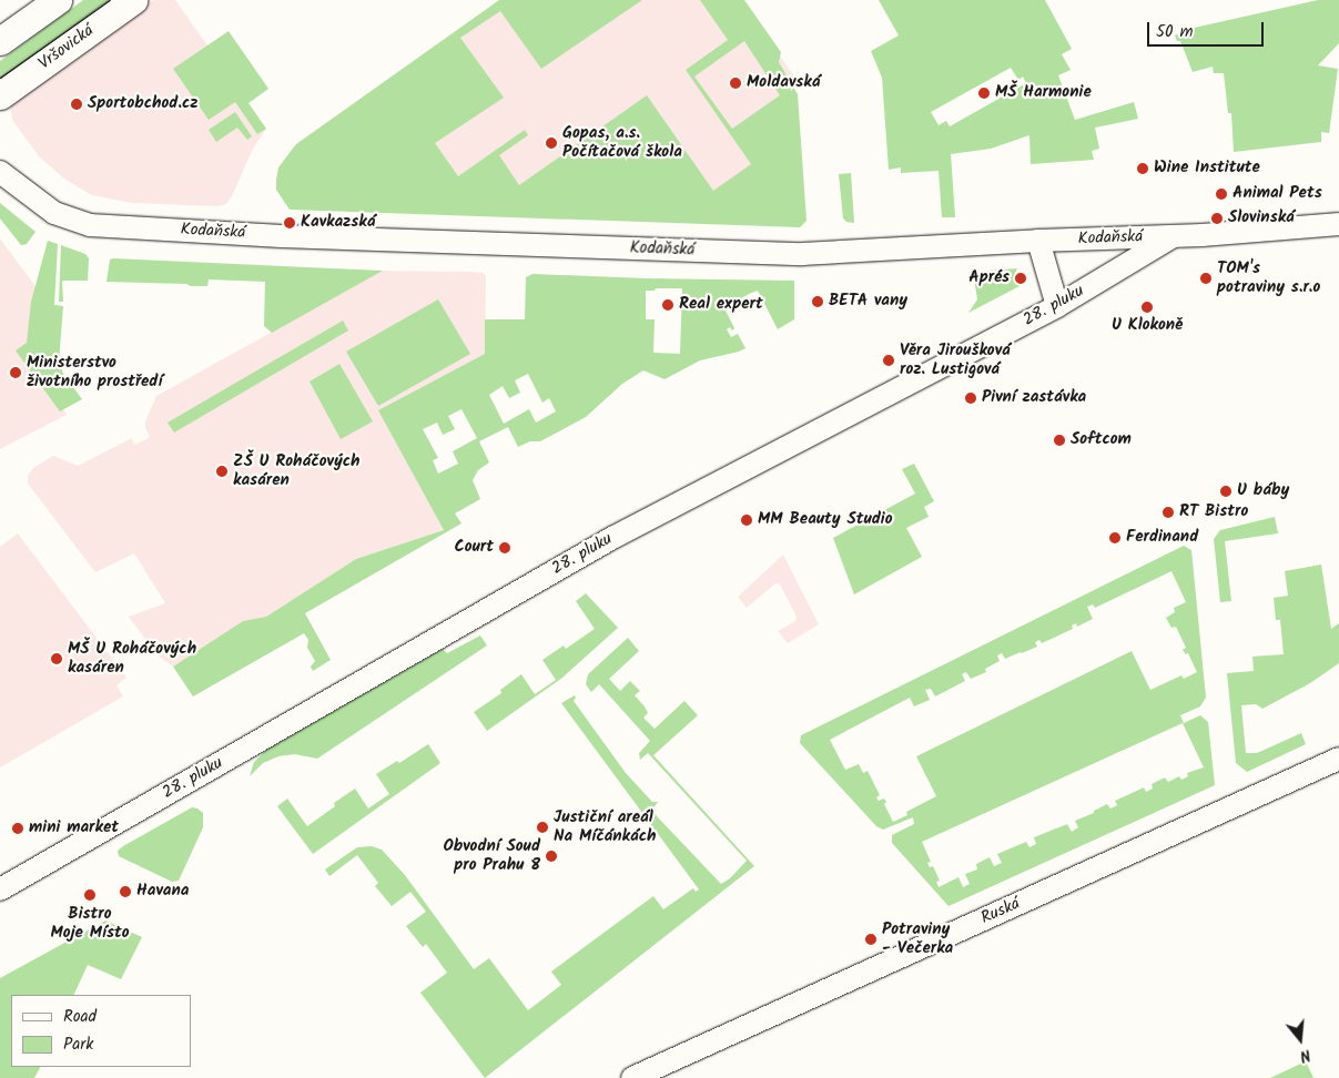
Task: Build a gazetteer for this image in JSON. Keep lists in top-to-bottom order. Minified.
{"streets":{"main road":["Vršovická"],"street":["Kodaňská","28. pluku","Ruská"]},"crossings":[["Kodaňská","28. pluku"]],"places":["Moldavská","MŠ Harmonie","Sportobchod.cz","Gopas, a.s. Počítačová škola","Wine Institute","Animal Pets","Slovinská","Kavkazská","Aprés","TOM's potraviny s.r.o","BETA vany","Real expert","U Klokoně","Věra Jiroušková roz. Lustigová","Ministerstvo životního prostředí","Pivní zastávka","Softcom","ZŠ U Roháčových kasáren","U báby","RT Bistro","MM Beauty Studio","Ferdinand","Court","MŠ U Roháčových kasáren","Justiční areál Na Míčánkách","mini market","Obvodní Soud pro Prahu 8","Havana","Bistro Moje Místo","Potraviny - Večerka"],"legend":["Road","Park"],"scale_bar":"50 m","north":"bottom"}
